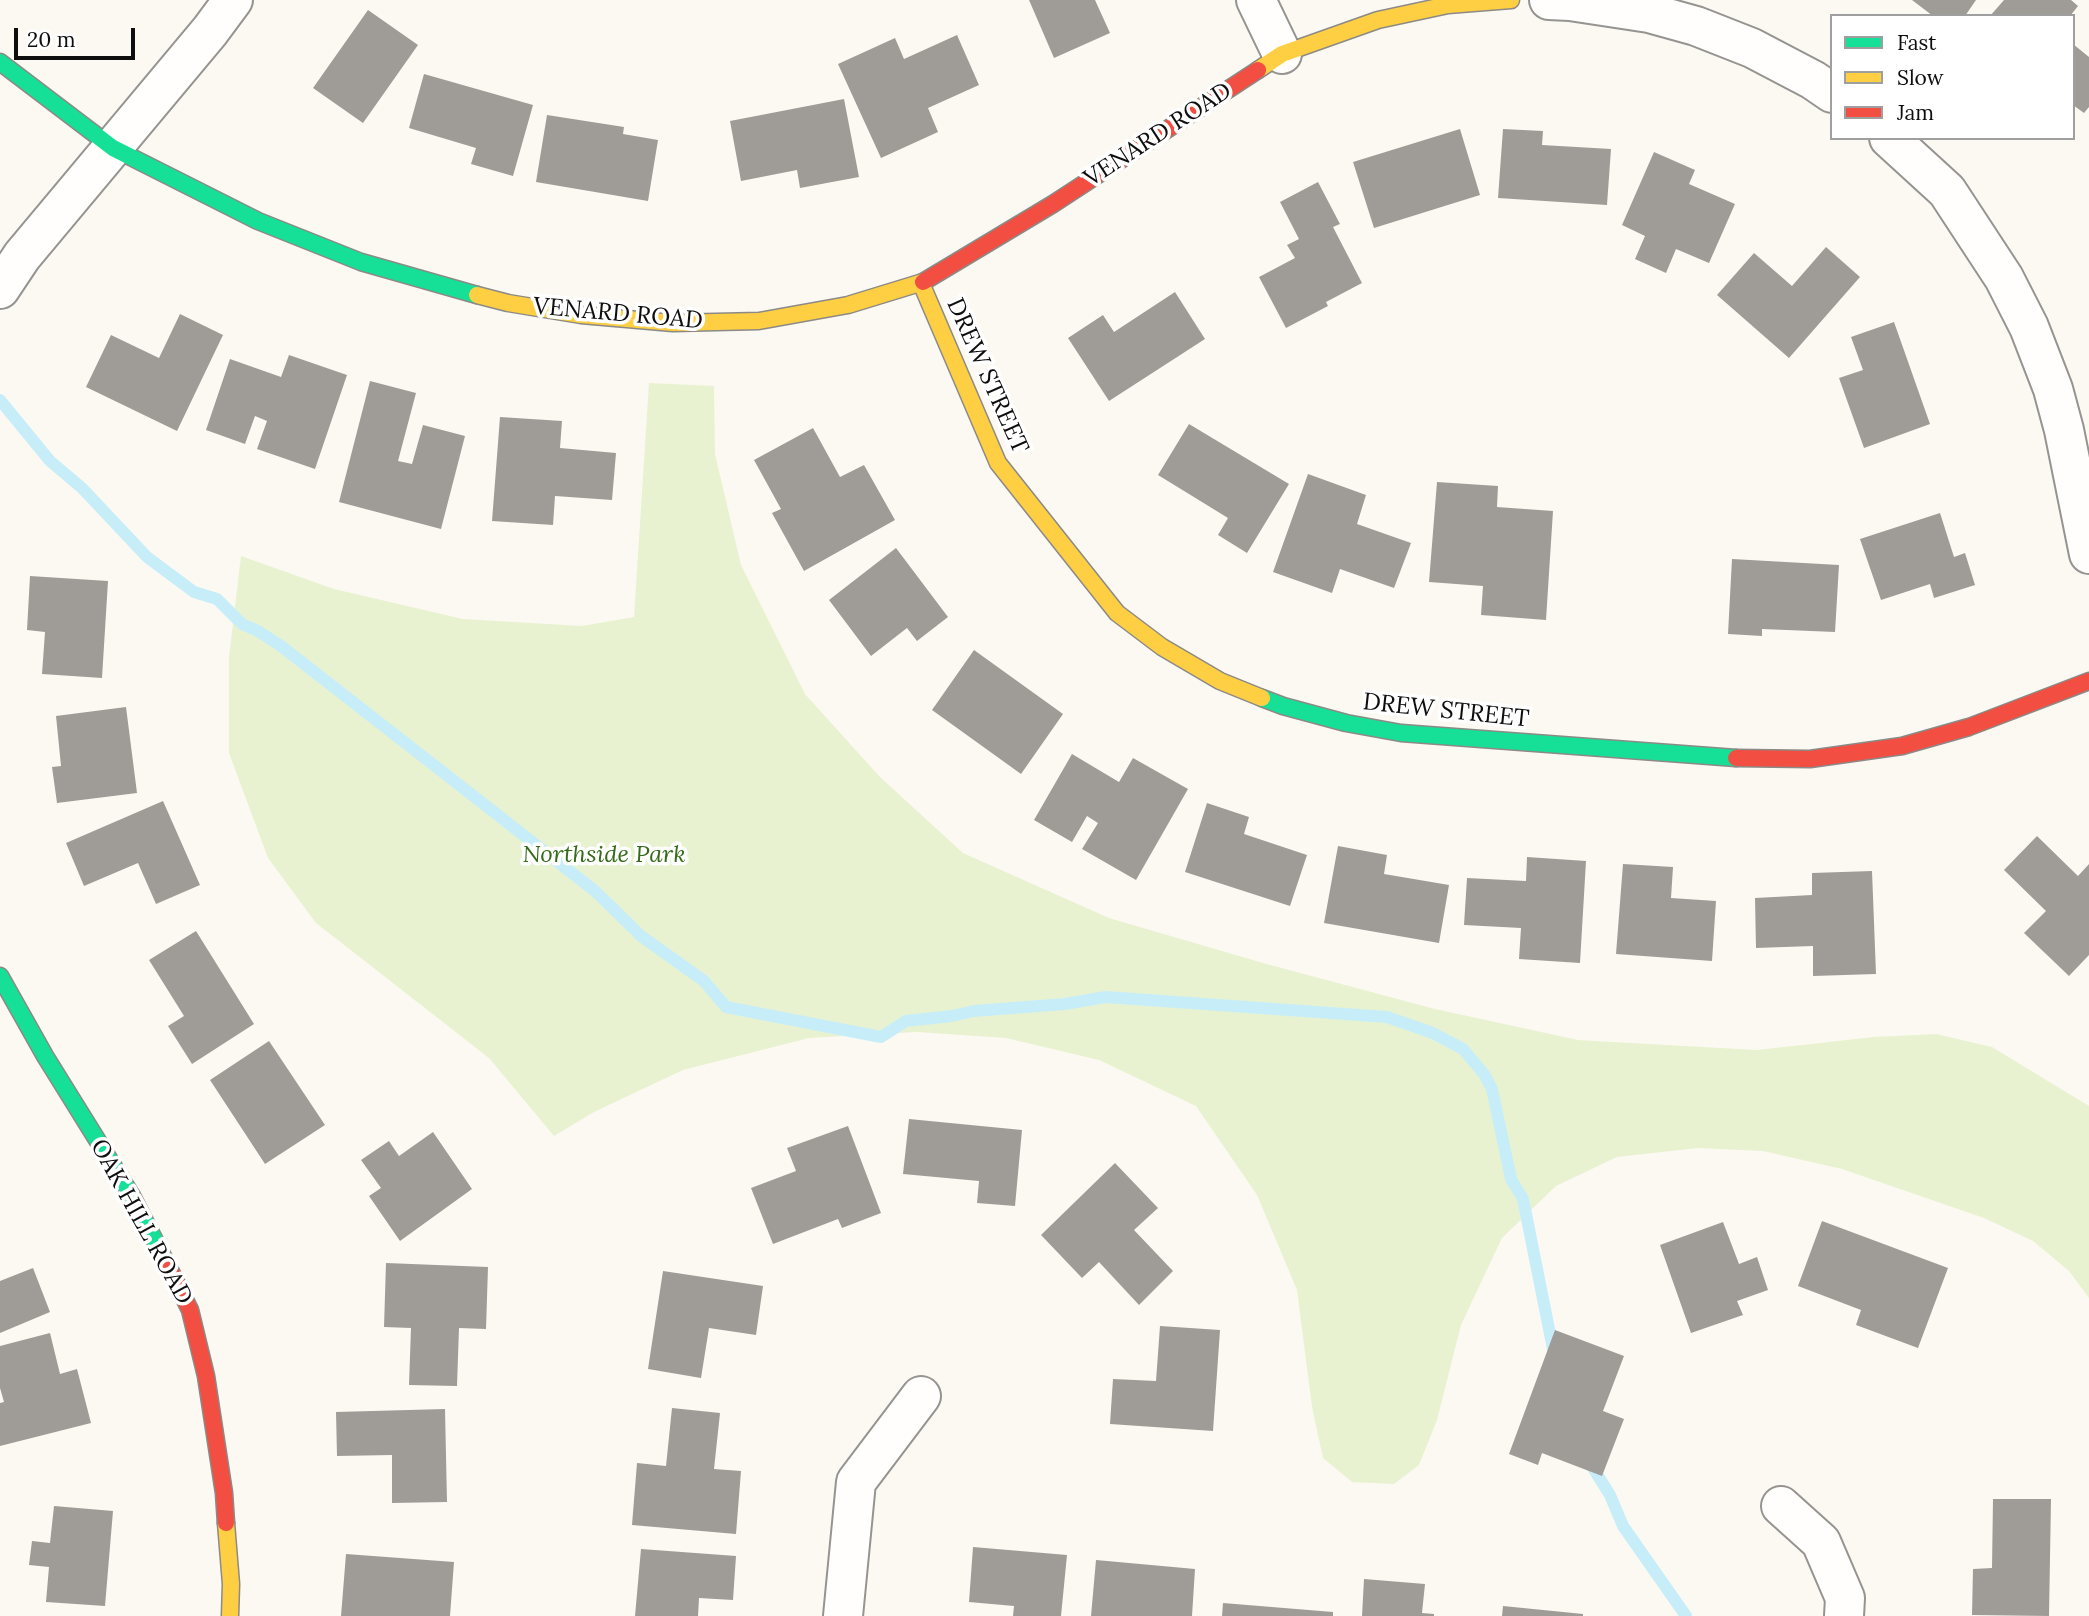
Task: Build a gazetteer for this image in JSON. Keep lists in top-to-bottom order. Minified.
{"streets":{"street":["VENARD ROAD","DREW STREET","OAK HILL ROAD"]},"crossings":[["VENARD ROAD","DREW STREET"]],"parks":["Northside Park"],"legend":["Fast","Slow","Jam"],"scale_bar":"20 m"}
